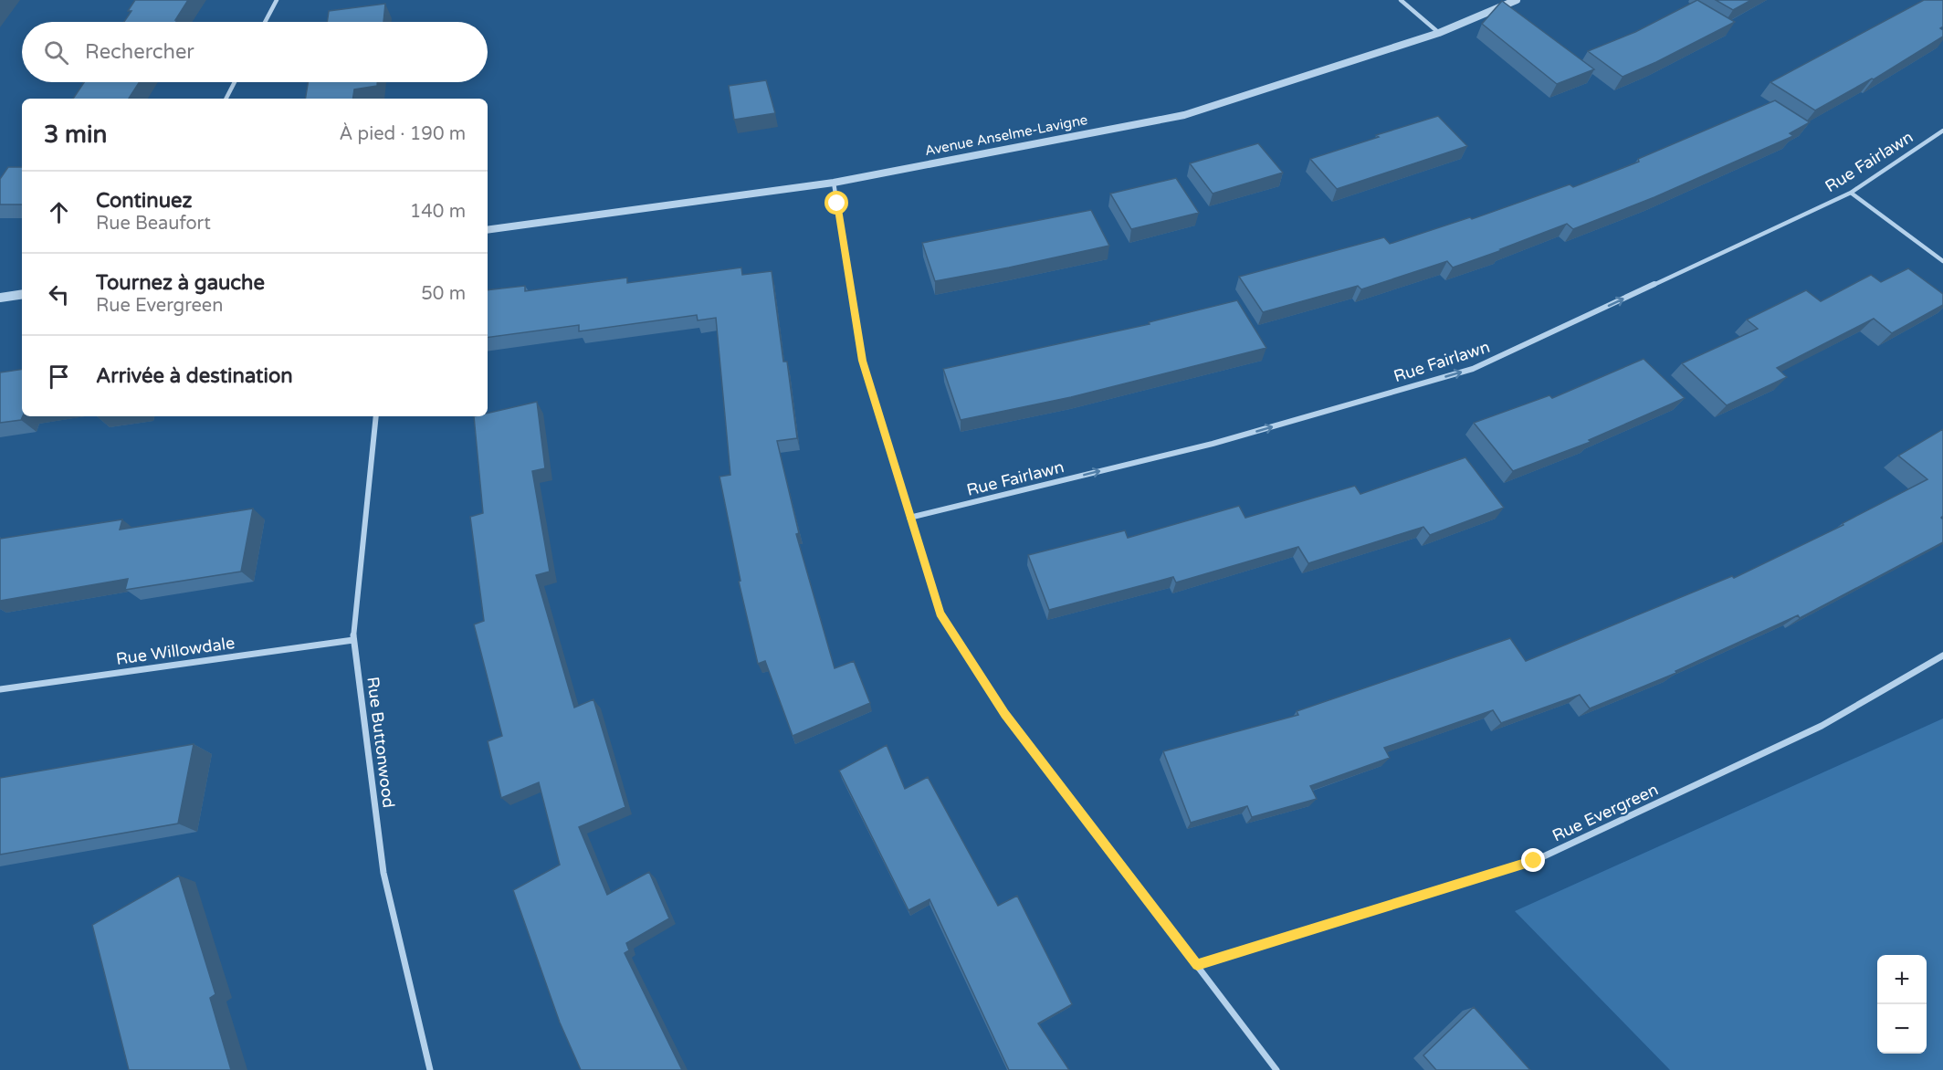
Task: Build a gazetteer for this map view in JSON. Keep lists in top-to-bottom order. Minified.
{"streets":{"street":["Avenue Anselme-Lavigne","Rue Fairlawn","Rue Willowdale","Rue Buttonwood","Rue Evergreen"]},"crossings":[["Rue Willowdale","Rue Buttonwood"]],"one_way":["Rue Fairlawn"],"page":{"search":"Rechercher","heading":["3 min","À pied · 190 m"],"list":[["Continuez","Rue Beaufort","140 m"],["Tournez à gauche","Rue Evergreen","50 m"],"Arrivée à destination"],"map_buttons":["+","−"]}}
